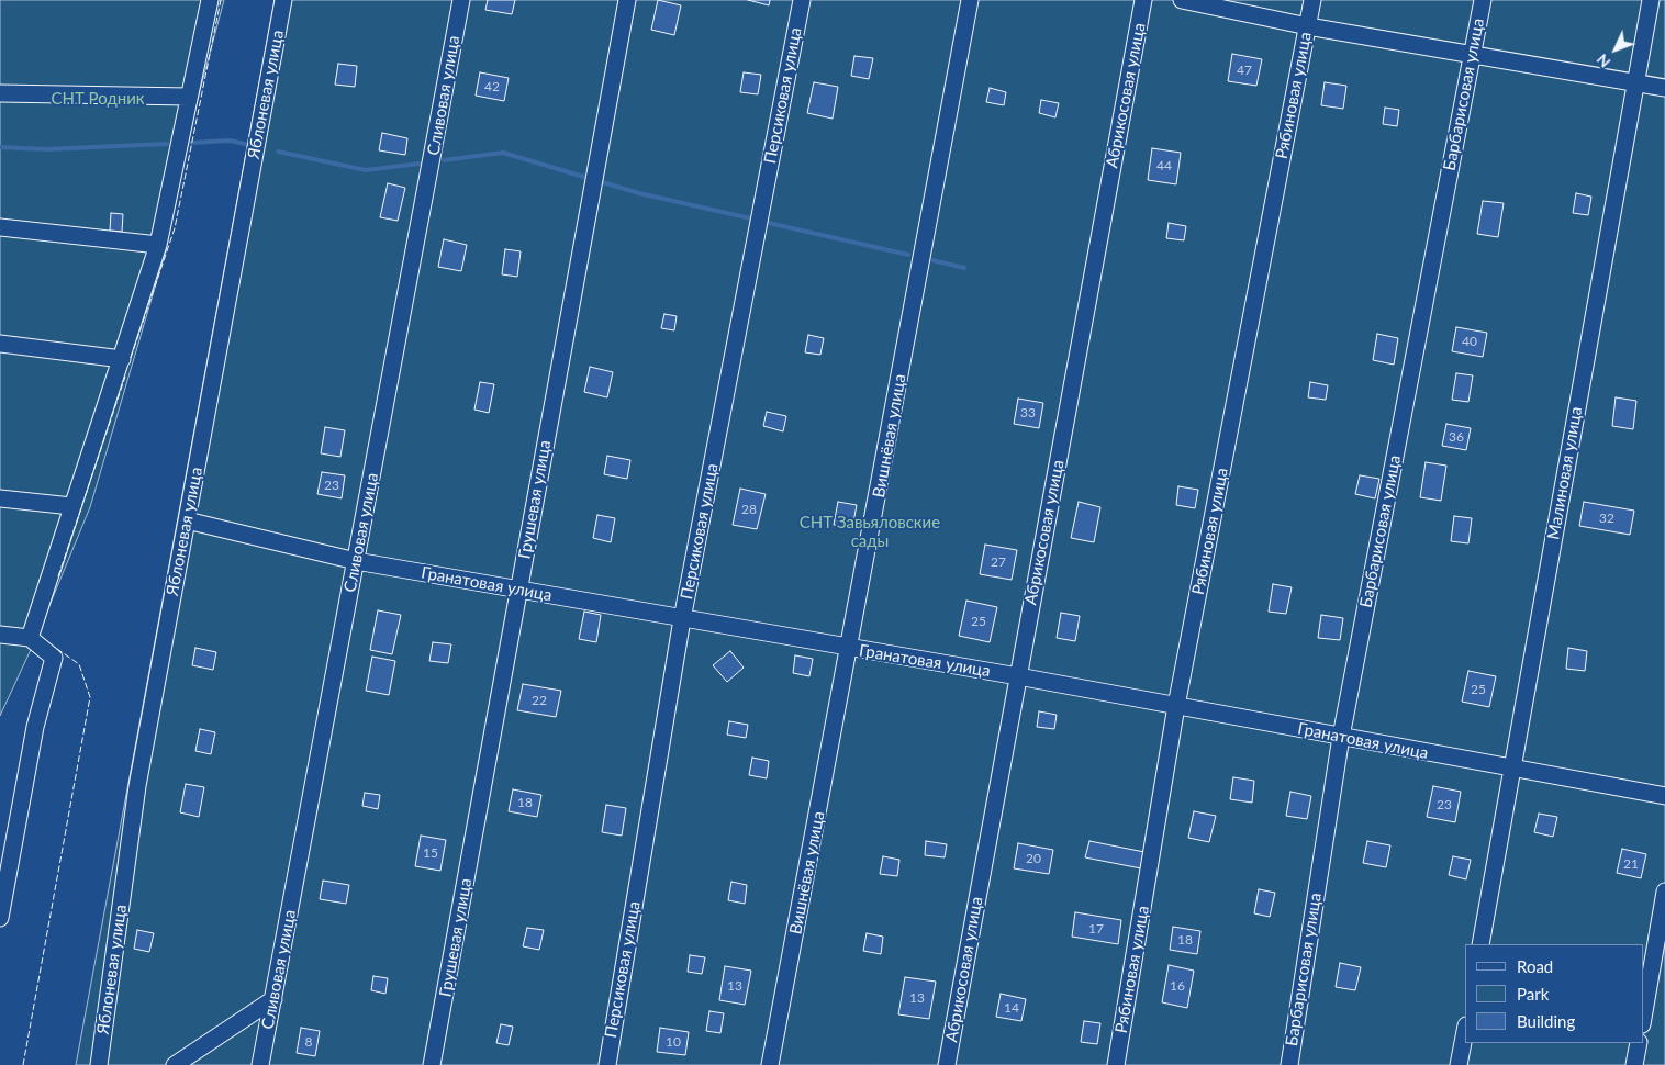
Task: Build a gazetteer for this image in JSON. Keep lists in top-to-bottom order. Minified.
{"streets":{"street":["Яблоневая улица","Барбарисовая улица","Сливовая улица","Персиковая улица","Абрикосовая улица","Рябиновая улица","Вишнёвая улица","Малиновая улица","Грушевая улица","Гранатовая улица"]},"crossings":[["Яблоневая улица","Гранатовая улица"],["Барбарисовая улица","Гранатовая улица"],["Сливовая улица","Гранатовая улица"],["Персиковая улица","Гранатовая улица"],["Абрикосовая улица","Гранатовая улица"],["Рябиновая улица","Гранатовая улица"],["Вишнёвая улица","Гранатовая улица"],["Малиновая улица","Гранатовая улица"],["Грушевая улица","Гранатовая улица"]],"parks":["СНТ Родник","СНТ Завьяловские сады"],"house_numbers":["47","42","44","40","33","36","23","28","32","27","25","25","22","18","23","15","20","21","17","18","13","16","13","14","8","10"],"legend":["Road","Park","Building"],"north":"bottom left"}
